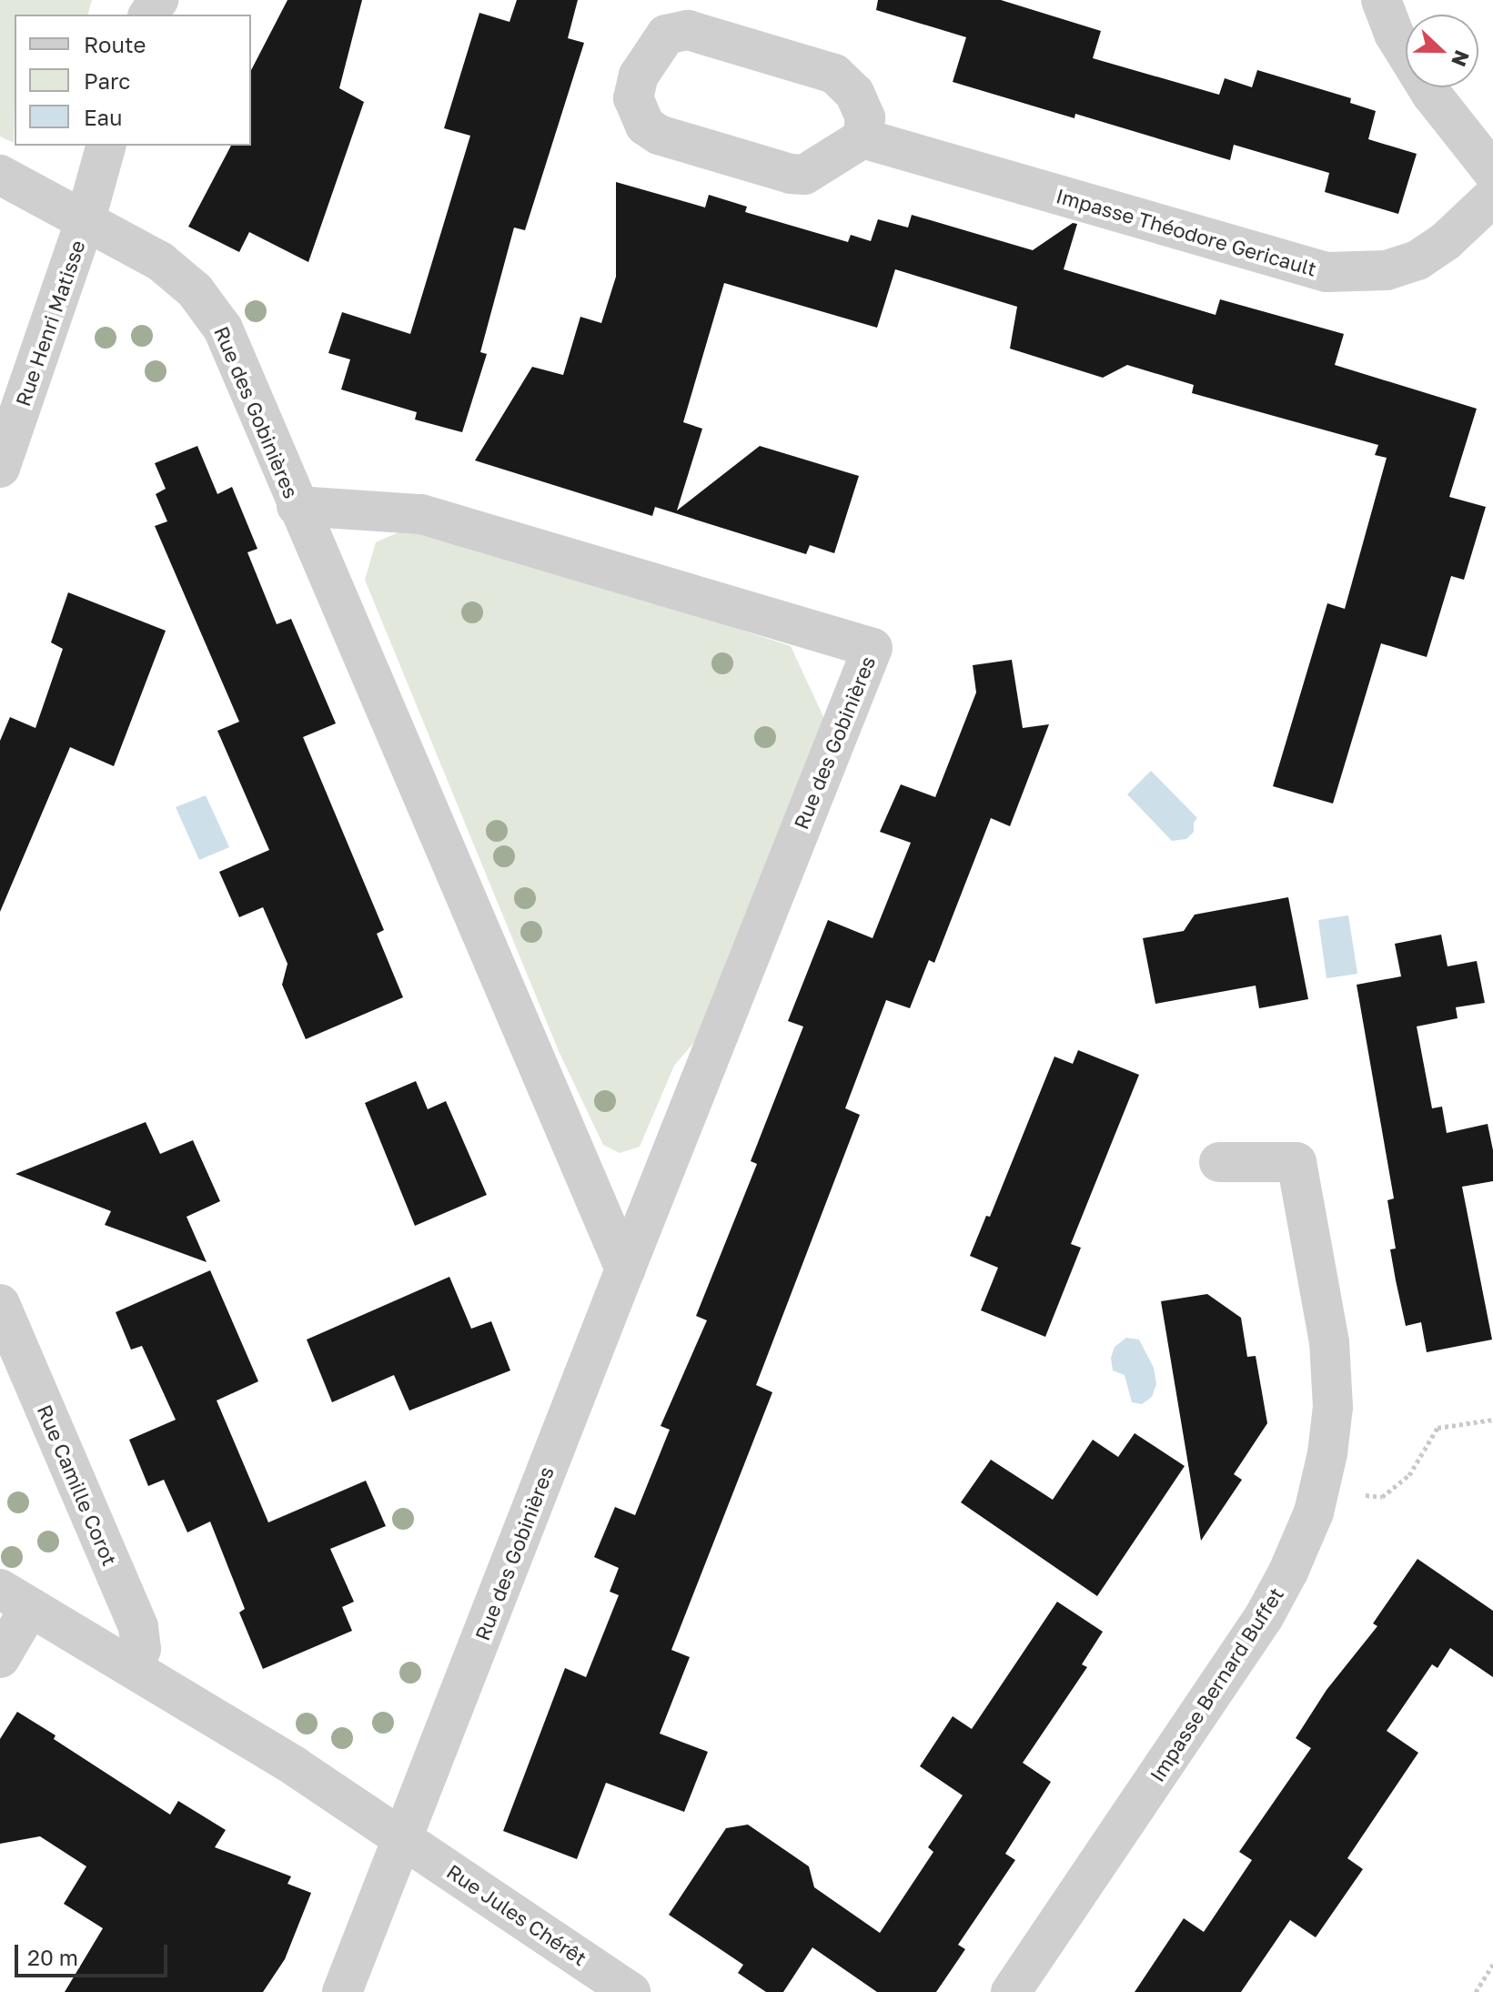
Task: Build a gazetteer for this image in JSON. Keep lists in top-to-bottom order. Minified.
{"streets":{"street":["Impasse Théodore Gericault","Rue Henri Matisse","Rue des Gobinières","Rue Camille Corot","Impasse Bernard Buffet","Rue Jules Chérêt"]},"crossings":[["Rue Henri Matisse","Rue des Gobinières"],["Rue des Gobinières","Rue Jules Chérêt"]],"legend":["Route","Parc","Eau"],"scale_bar":"20 m","north":"right"}
